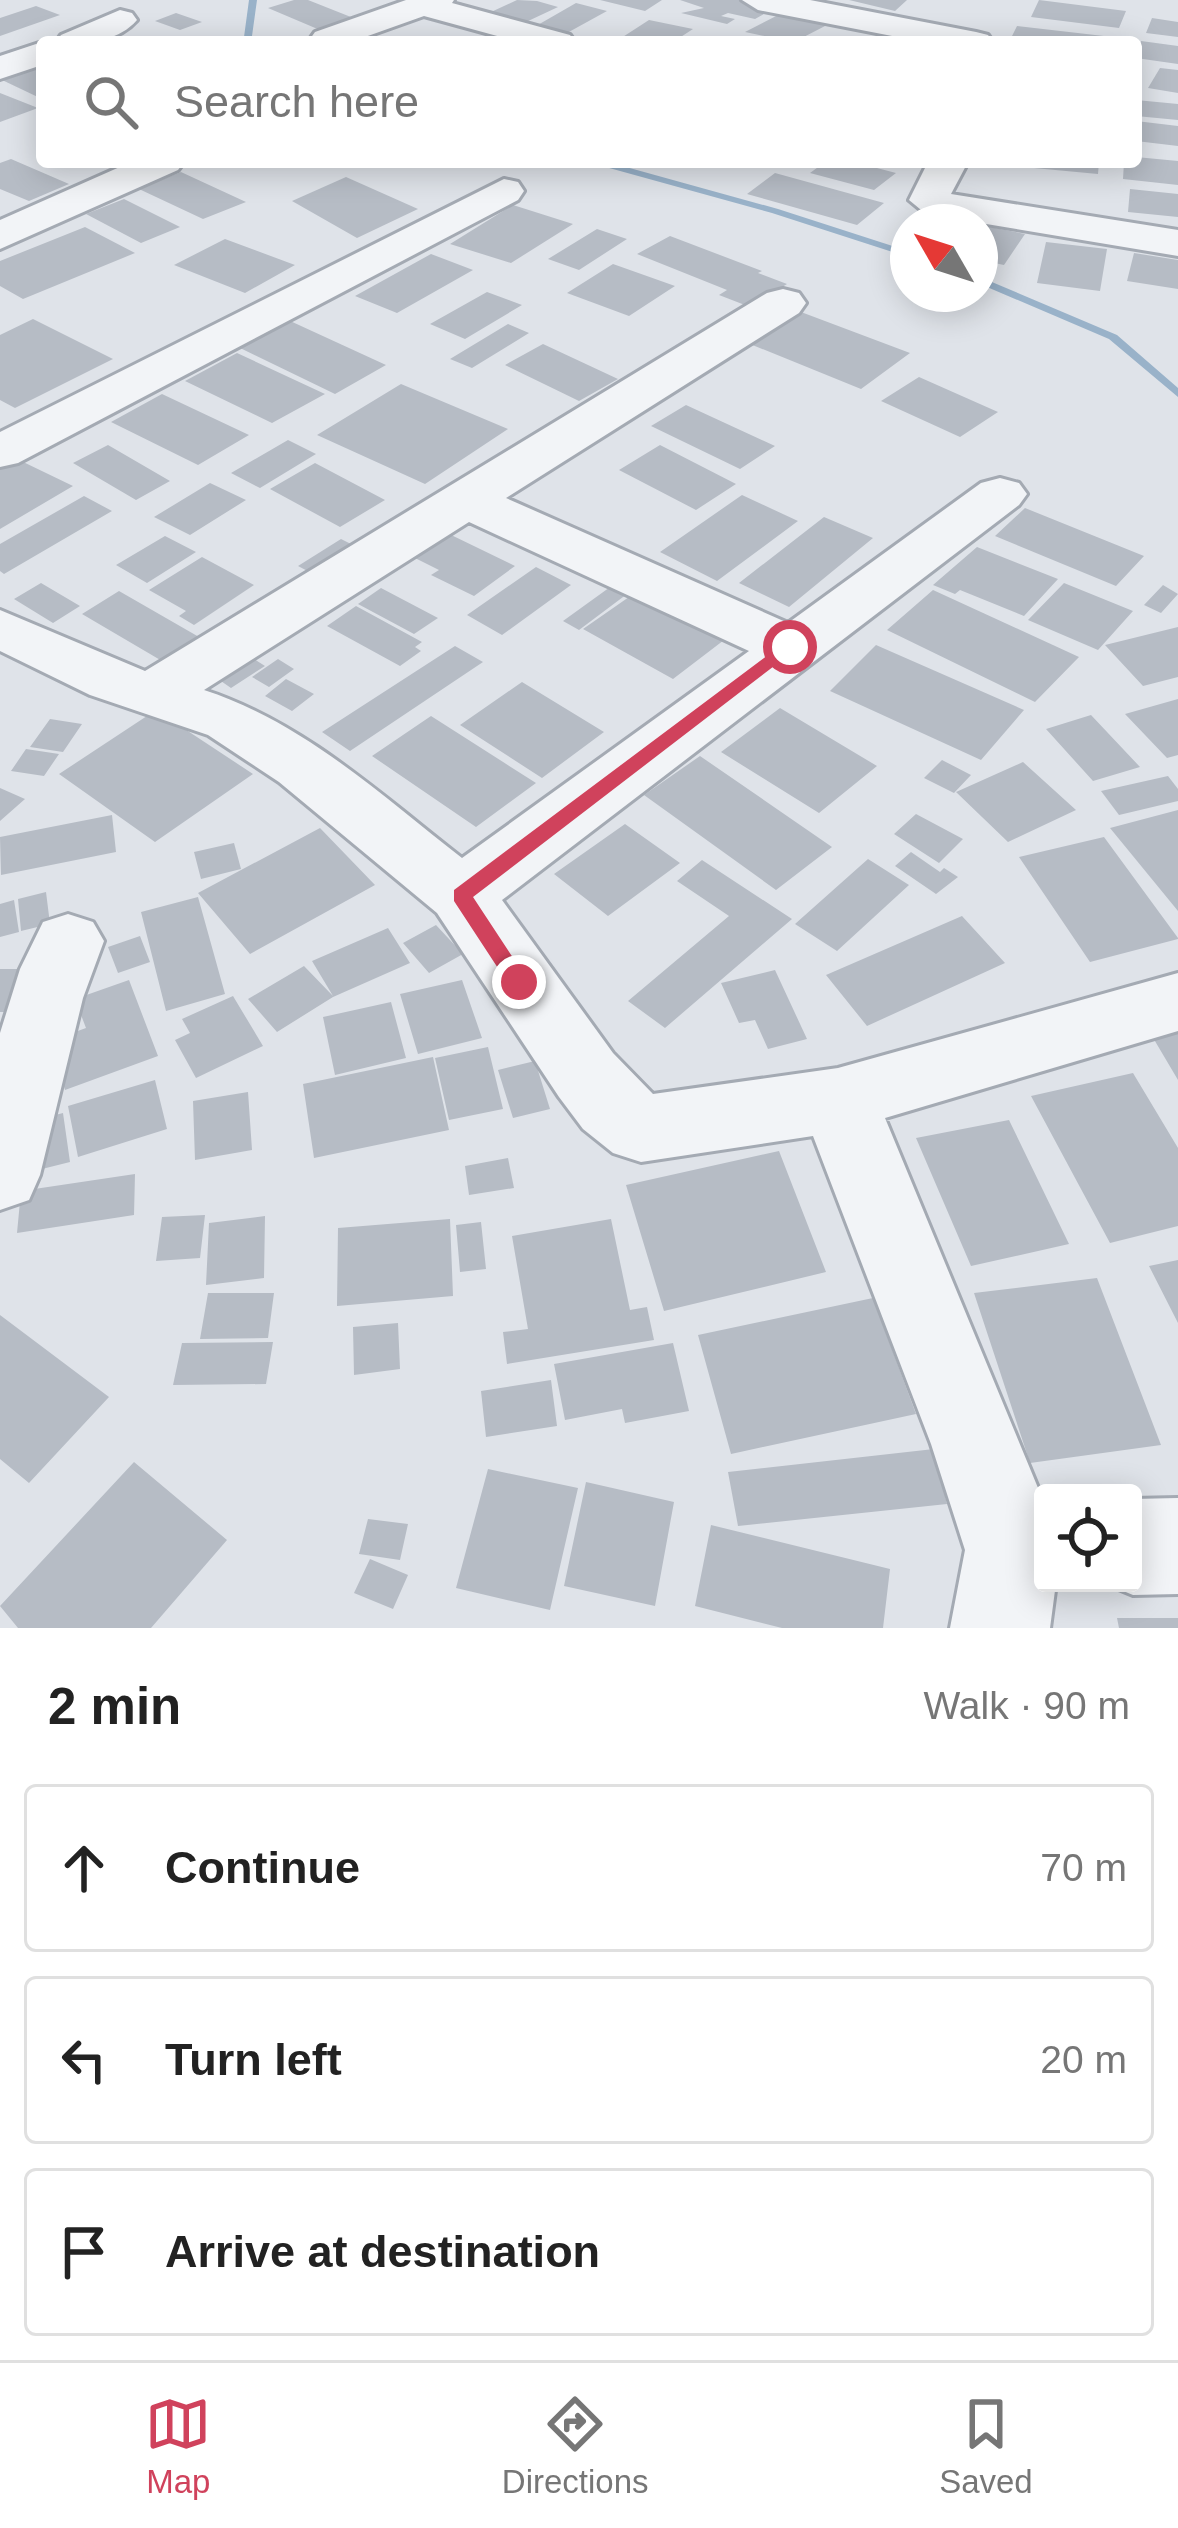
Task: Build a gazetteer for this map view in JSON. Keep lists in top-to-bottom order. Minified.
{"north":"top left","page":{"search":"Search here","heading":["2 min","Walk · 90 m"],"list":[["Continue","70 m"],["Turn left","20 m"],"Arrive at destination"],"nav":["Map","Directions","Saved"]}}
